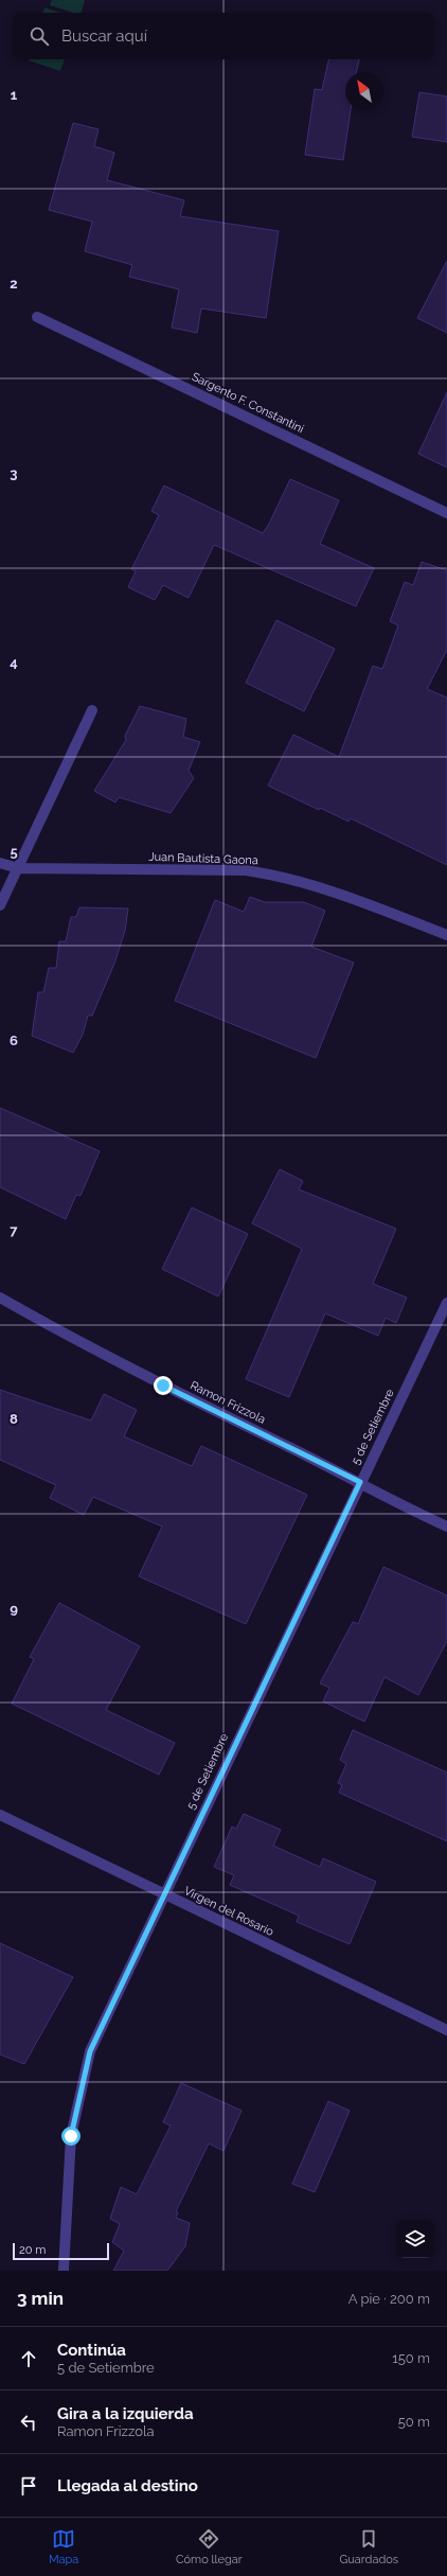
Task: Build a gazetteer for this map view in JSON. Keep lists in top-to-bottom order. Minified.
{"streets":{"street":["Sargento F. Constantini","Juan Bautista Gaona","Ramon Frizzola","5 de Setiembre","Virgen del Rosario"]},"crossings":[["Ramon Frizzola","5 de Setiembre"],["5 de Setiembre","Virgen del Rosario"]],"scale_bar":"20 m","north":"top left","page":{"search":"Buscar aquí","scale":"20 m","heading":["3 min","A pie · 200 m"],"list":[["Continúa","5 de Setiembre","150 m"],["Gira a la izquierda","Ramon Frizzola","50 m"],"Llegada al destino"],"nav":["Mapa","Cómo llegar","Guardados"]},"grid":{"rows":["1","2","3","4","5","6","7","8","9"]}}
